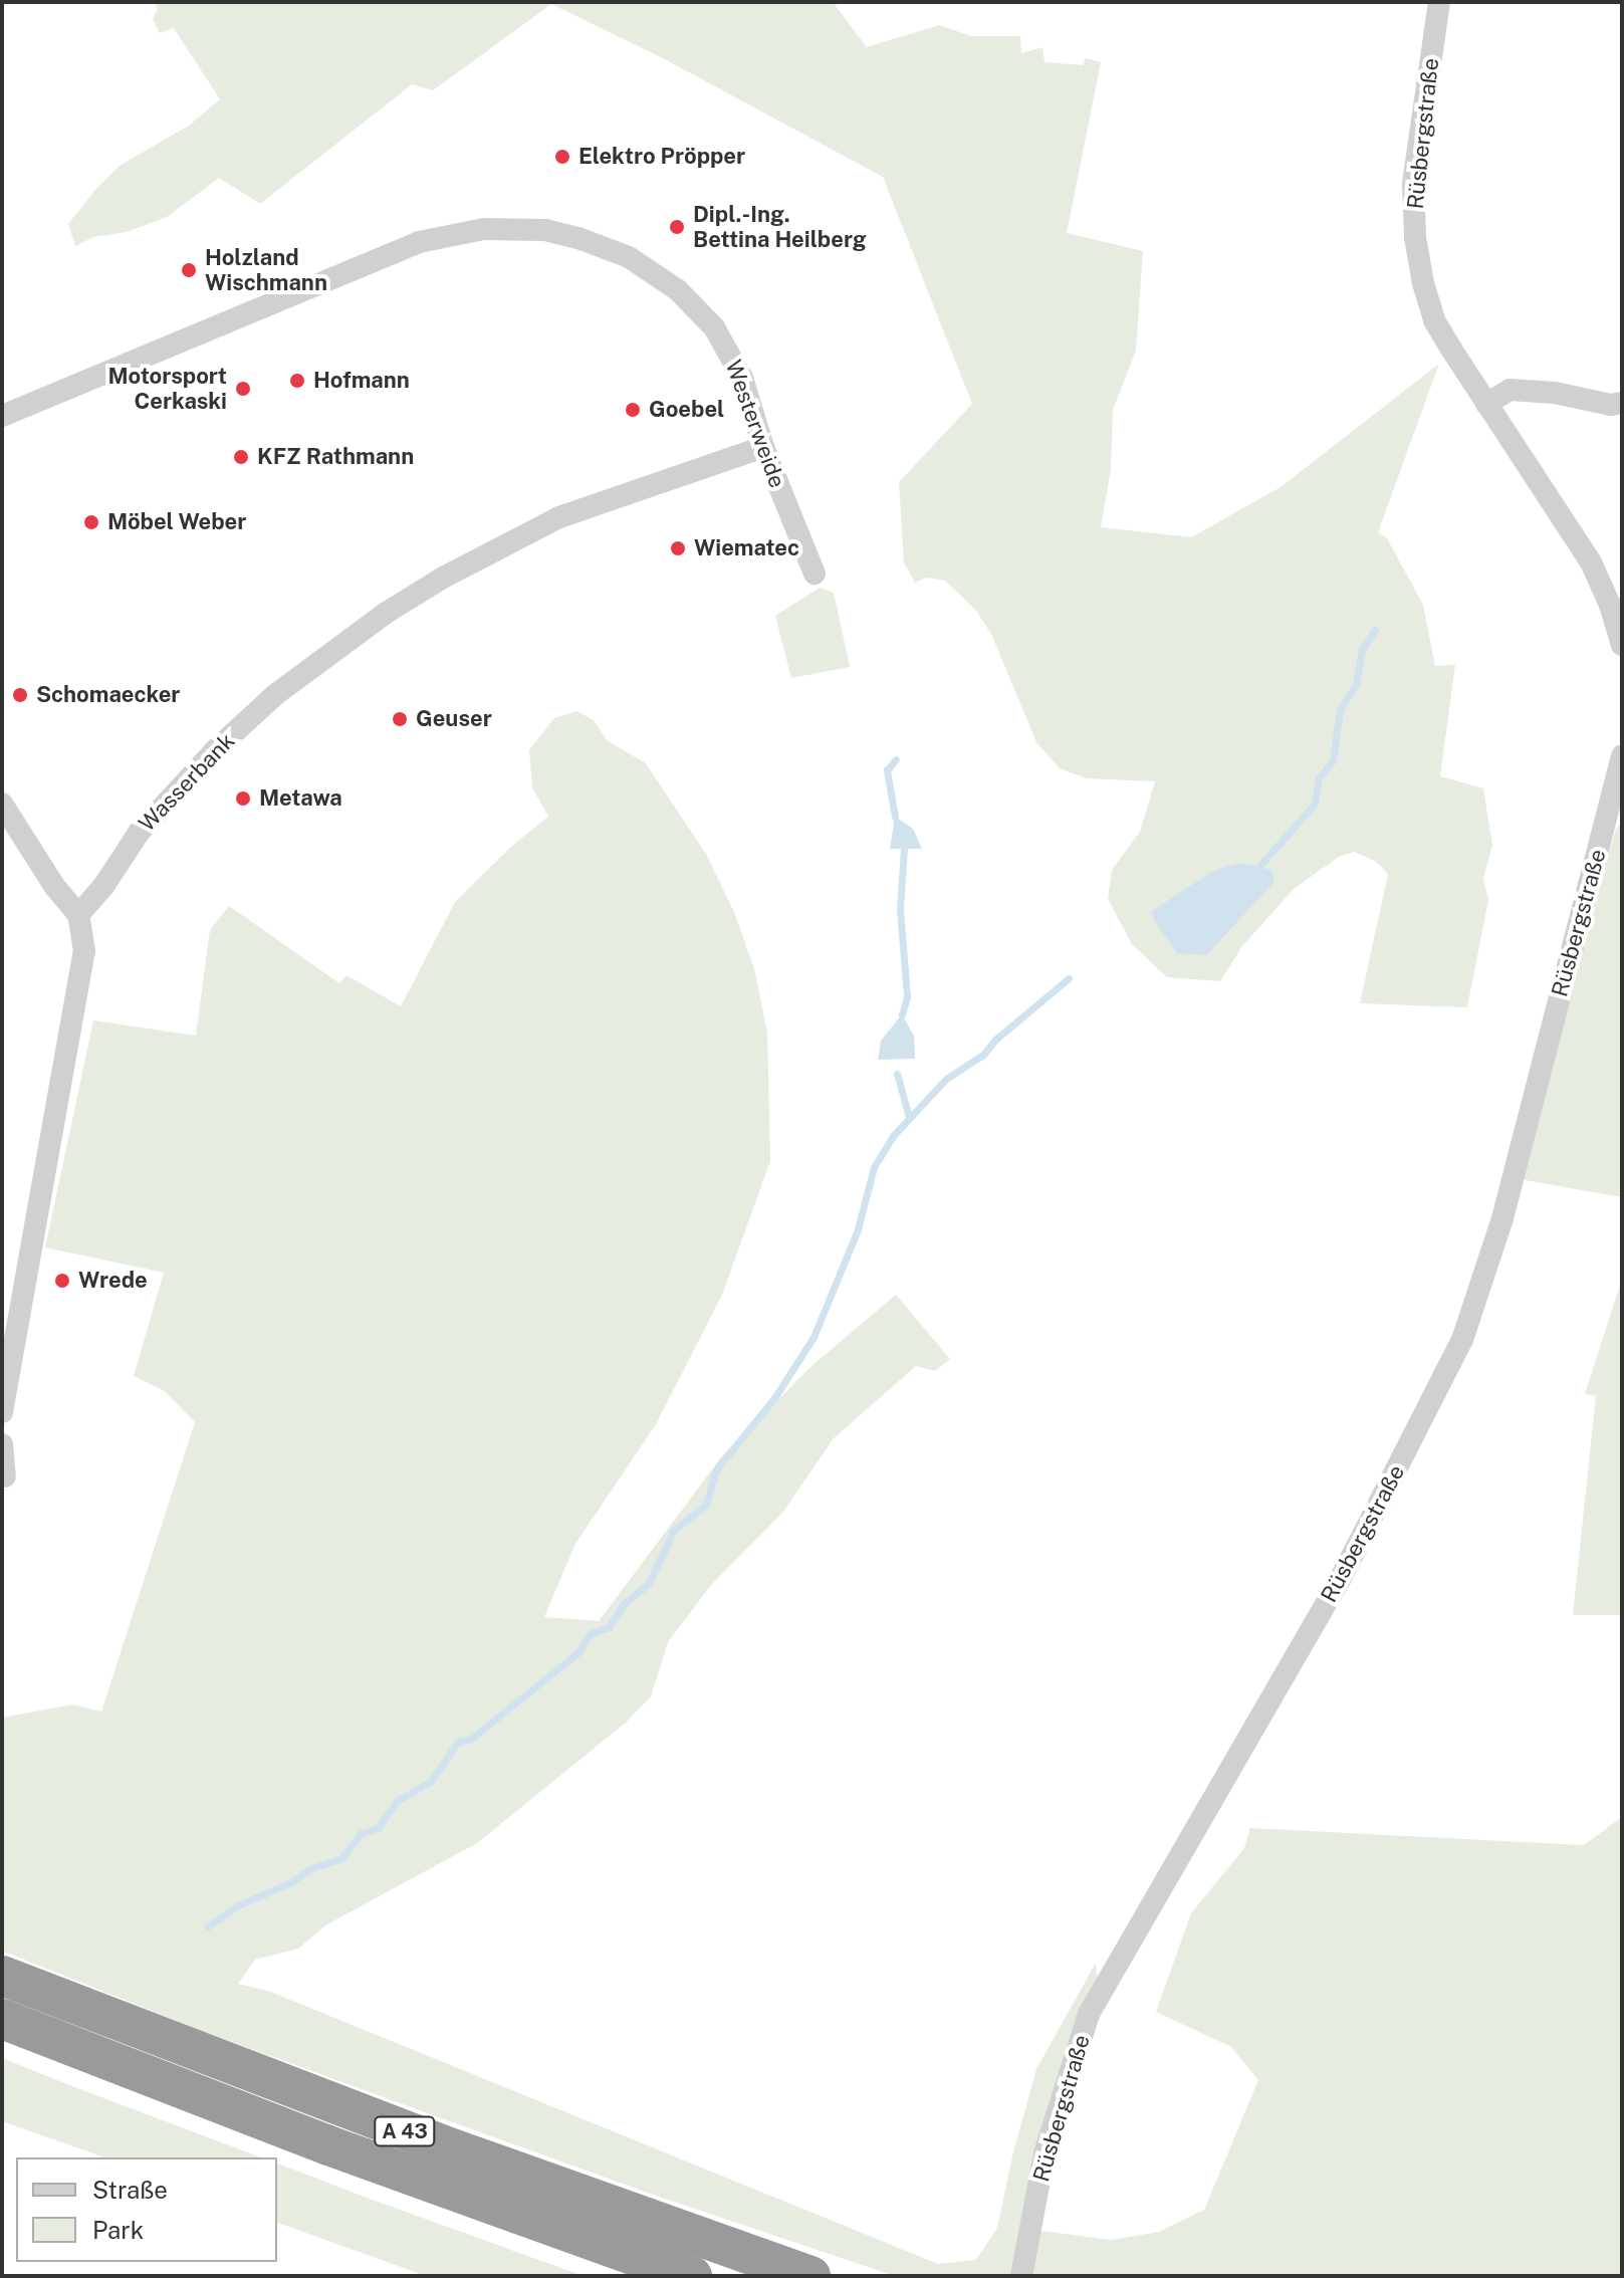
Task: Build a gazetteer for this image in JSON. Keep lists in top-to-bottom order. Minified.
{"streets":{"highway":["A 43"],"street":["Rüsbergstraße","Westerweide","Wasserbank"]},"crossings":[["Westerweide","Wasserbank"]],"places":["Elektro Pröpper","Dipl.-Ing. Bettina Heilberg","Holzland Wischmann","Hofmann","Motorsport Cerkaski","Goebel","KFZ Rathmann","Möbel Weber","Wiematec","Schomaecker","Geuser","Metawa","Wrede"],"legend":["Straße","Park"]}
